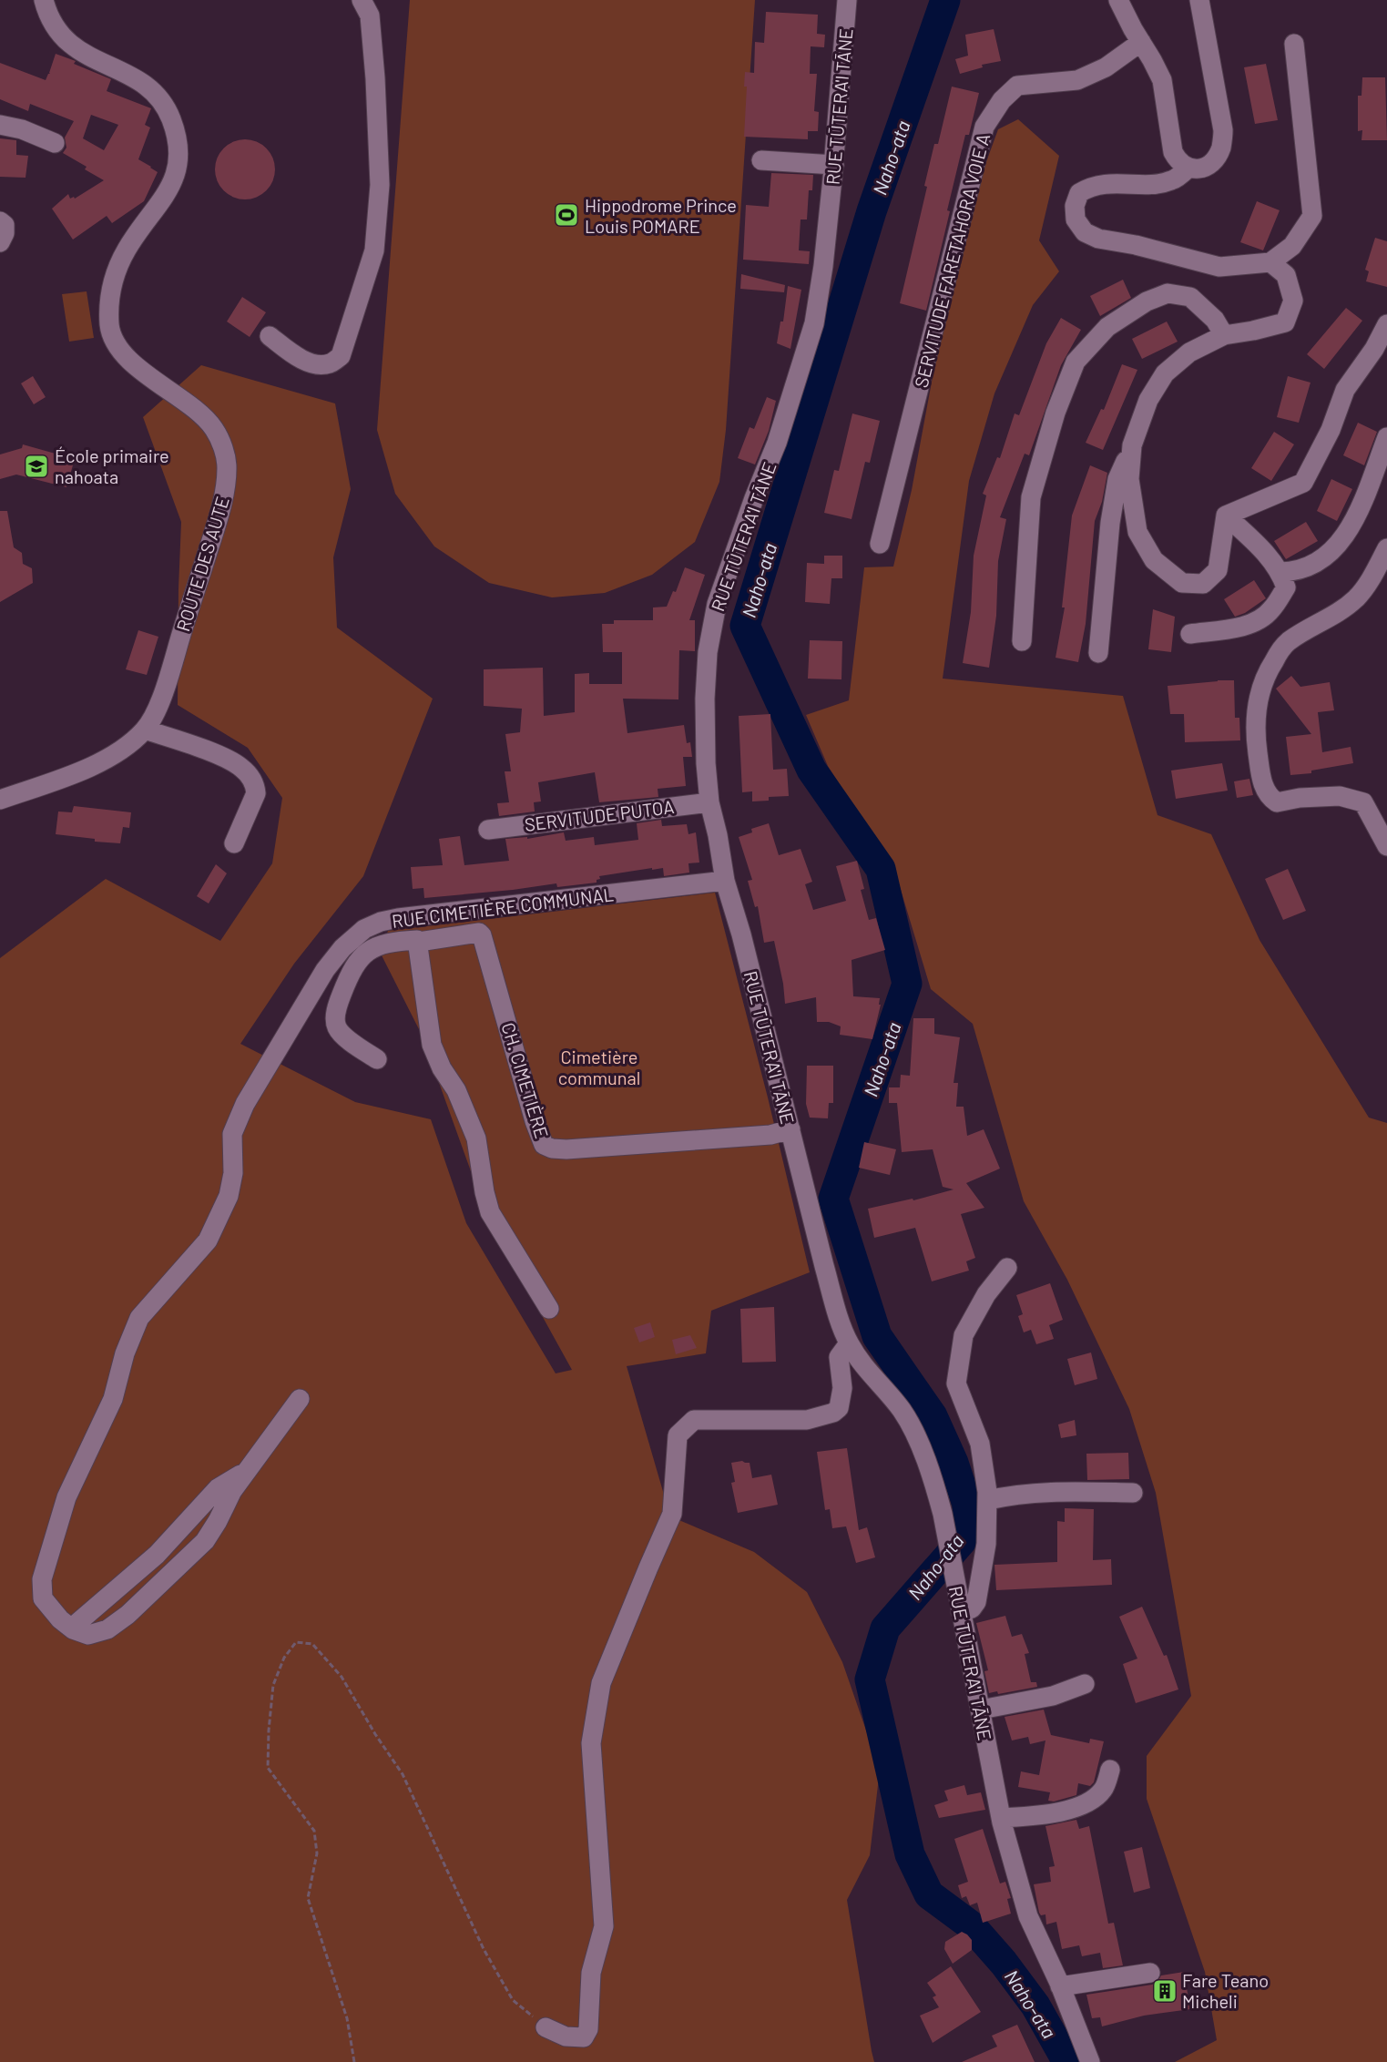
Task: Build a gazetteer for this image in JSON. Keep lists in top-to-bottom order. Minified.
{"streets":{"street":["RUE TŪTERA'I TĀNE","SERVITUDE FARETAHORA VOIE A","ROUTE DES AUTE","SERVITUDE PUTOA","RUE CIMETIÈRE COMMUNAL","CH. CIMETIÈRE"]},"crossings":[["RUE TŪTERA'I TĀNE","SERVITUDE PUTOA"],["RUE TŪTERA'I TĀNE","RUE CIMETIÈRE COMMUNAL"],["RUE TŪTERA'I TĀNE","CH. CIMETIÈRE"]],"water":["Naho-ata"],"parks":["Cimetière communal"],"places":{"sports":["Hippodrome Prince Louis POMARE"],"school or university":["École primaire nahoata"],"building":["Fare Teano Micheli"]}}
